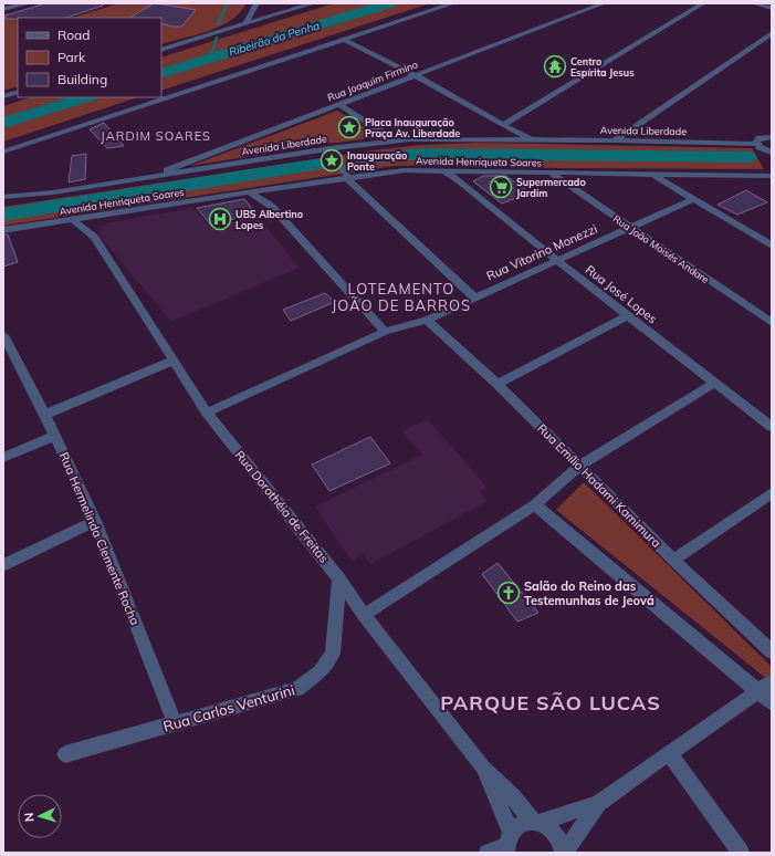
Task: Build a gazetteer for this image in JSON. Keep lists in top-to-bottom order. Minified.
{"streets":{"street":["Rua Joaquim Firmino","Avenida Liberdade","Avenida Henriqueta Soares","Rua João Moisés Andare","Rua Vitorino Monezzi","Rua José Lopes","Rua Emílio Hadami Kamimura","Rua Dorothéia de Freitas","Rua Hermelinda Clemente Rocha","Rua Carlos Venturini"]},"crossings":[["Rua Joaquim Firmino","Avenida Liberdade"],["Avenida Henriqueta Soares","Rua João Moisés Andare"],["Avenida Henriqueta Soares","Rua José Lopes"],["Avenida Henriqueta Soares","Rua Dorothéia de Freitas"],["Rua João Moisés Andare","Rua Vitorino Monezzi"],["Rua Vitorino Monezzi","Rua José Lopes"],["Rua Vitorino Monezzi","Rua Emílio Hadami Kamimura"],["Rua Vitorino Monezzi","Rua Dorothéia de Freitas"],["Rua Dorothéia de Freitas","Rua Carlos Venturini"],["Rua Hermelinda Clemente Rocha","Rua Carlos Venturini"]],"districts":["JARDIM SOARES","LOTEAMENTO JOÃO DE BARROS","PARQUE SÃO LUCAS"],"water":["Ribeirão da Penha"],"places":{"temple":["Centro Espírita Jesus"],"place":["Placa Inauguração Praça Av. Liberdade","Inauguração Ponte"],"supermarket":["Supermercado Jardim"],"hospital":["UBS Albertino Lopes"],"church":["Salão do Reino das Testemunhas de Jeová"]},"legend":["Road","Park","Building"],"north":"left"}
